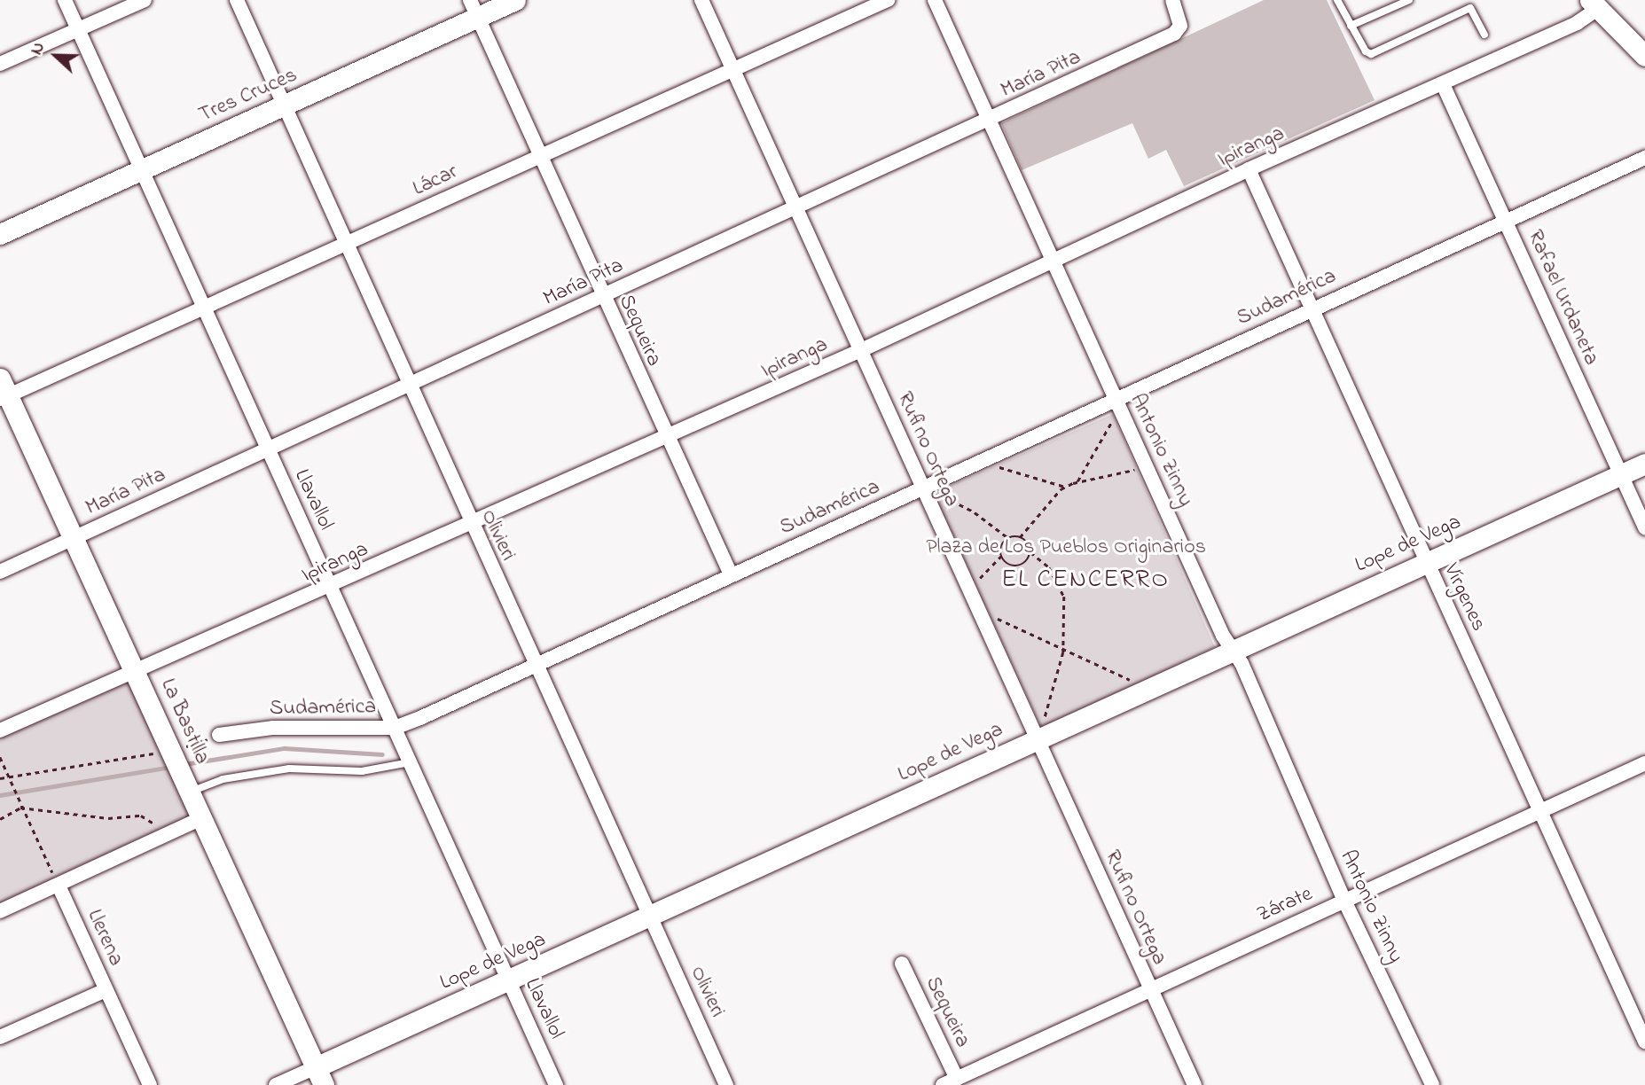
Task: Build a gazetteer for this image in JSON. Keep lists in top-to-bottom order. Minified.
{"streets":{"street":["María Pita","Tres Cruces","Ipiranga","Lácar","Sudamérica","Rafael Urdaneta","Sequeira","Rufino Ortega","Antonio Zinny","Llavallol","Olivieri","Lope de Vega","Vírgenes","La Bastilla","Zárate","Llerena"]},"crossings":[["María Pita","Sequeira"],["María Pita","Rufino Ortega"],["María Pita","Antonio Zinny"],["María Pita","Llavallol"],["María Pita","Olivieri"],["María Pita","La Bastilla"],["Tres Cruces","Sequeira"],["Tres Cruces","Llavallol"],["Tres Cruces","Olivieri"],["Ipiranga","Rafael Urdaneta"],["Ipiranga","Sequeira"],["Ipiranga","Rufino Ortega"],["Ipiranga","Antonio Zinny"],["Ipiranga","Llavallol"],["Ipiranga","Olivieri"],["Ipiranga","Vírgenes"],["Ipiranga","La Bastilla"],["Lácar","Sequeira"],["Lácar","Rufino Ortega"],["Lácar","Llavallol"],["Lácar","Olivieri"],["Lácar","La Bastilla"],["Sudamérica","Rafael Urdaneta"],["Sudamérica","Sequeira"],["Sudamérica","Rufino Ortega"],["Sudamérica","Antonio Zinny"],["Sudamérica","Llavallol"],["Sudamérica","Olivieri"],["Sudamérica","Vírgenes"],["Rafael Urdaneta","Lope de Vega"],["Sequeira","Zárate"],["Rufino Ortega","Lope de Vega"],["Rufino Ortega","Zárate"],["Antonio Zinny","Lope de Vega"],["Antonio Zinny","Zárate"],["Llavallol","Lope de Vega"],["Olivieri","Lope de Vega"],["Lope de Vega","Vírgenes"],["Lope de Vega","La Bastilla"],["Vírgenes","Zárate"]],"districts":["EL CENCERRO"],"parks":["Plaza de Los Pueblos Originarios"],"north":"left"}
